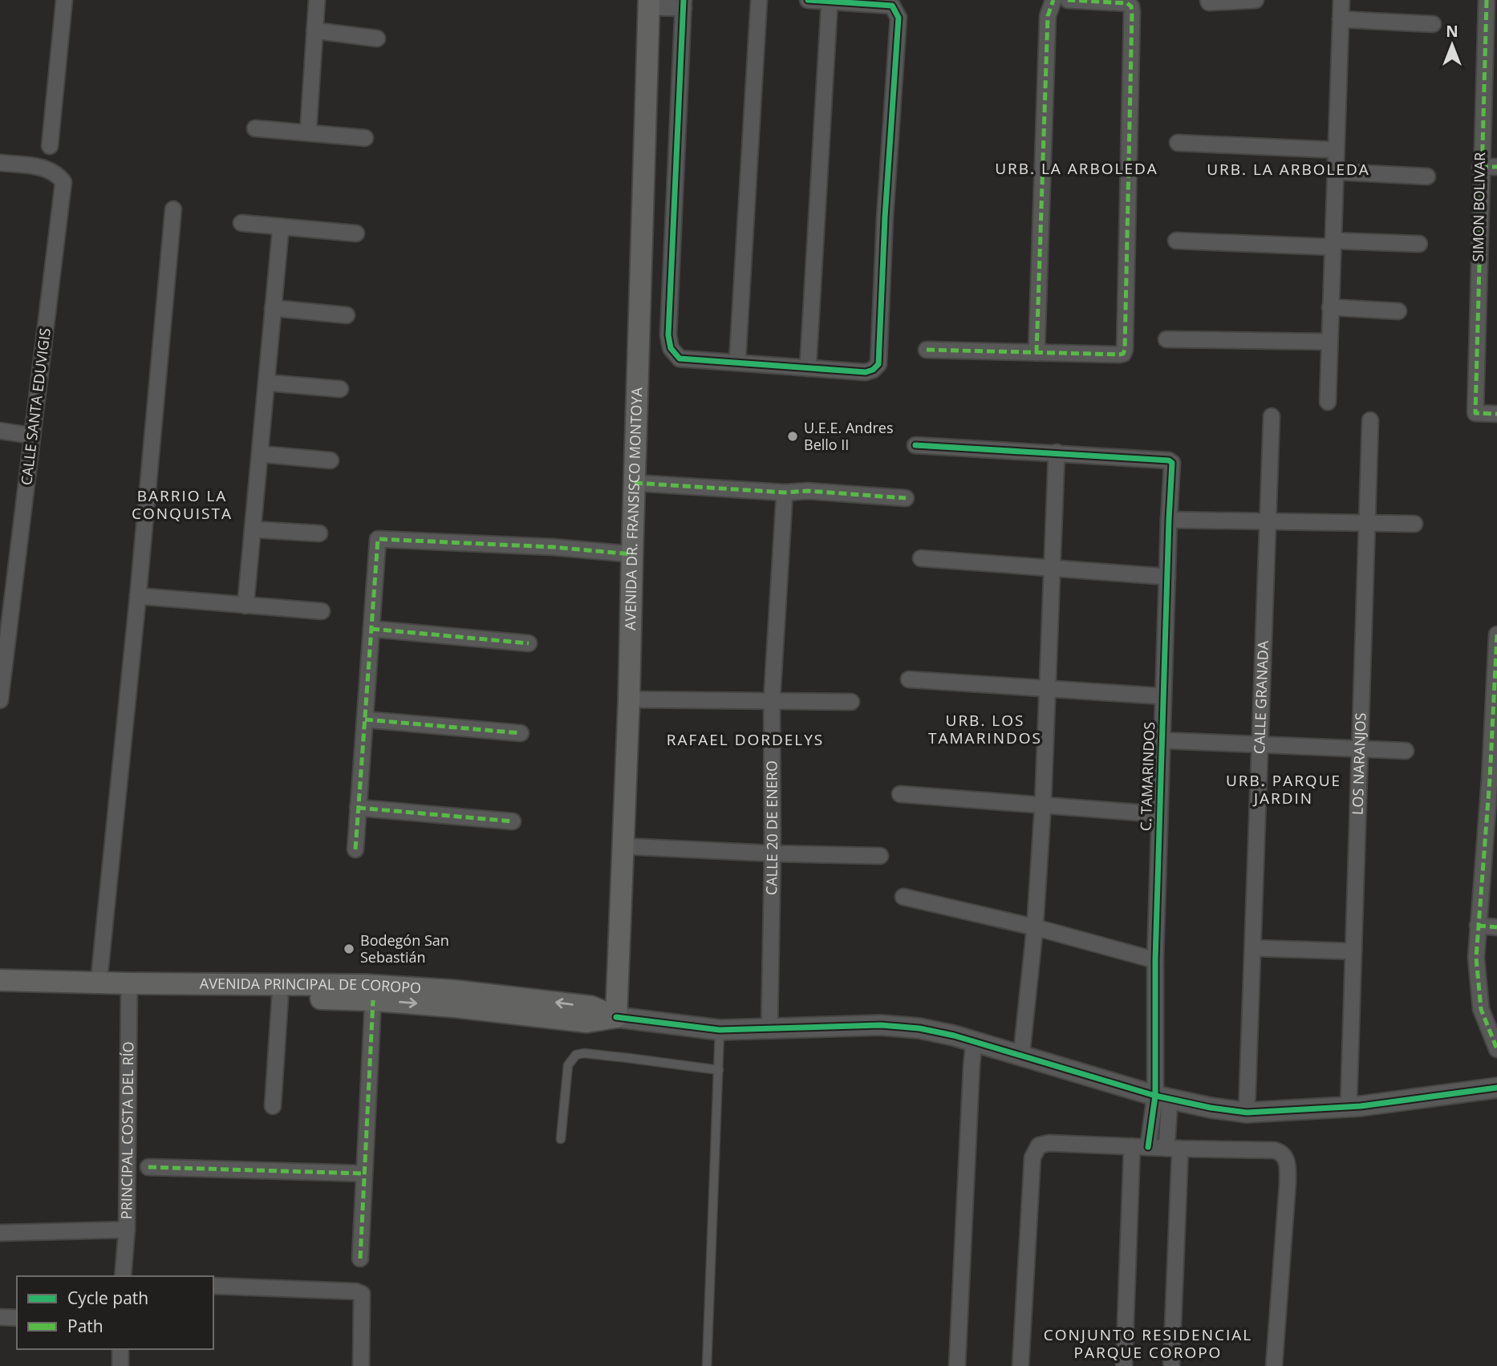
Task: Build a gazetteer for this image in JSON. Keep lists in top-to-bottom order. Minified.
{"streets":{"main road":["AVENIDA DR. FRANSISCO MONTOYA","AVENIDA PRINCIPAL DE COROPO"],"street":["SIMON BOLIVAR","CALLE SANTA EDUVIGIS","CALLE GRANADA","LOS NARANJOS","C. TAMARINDOS","CALLE 20 DE ENERO","PRINCIPAL COSTA DEL RÍO"]},"crossings":[["AVENIDA DR. FRANSISCO MONTOYA","AVENIDA PRINCIPAL DE COROPO"],["CALLE GRANADA","AVENIDA PRINCIPAL DE COROPO"],["LOS NARANJOS","AVENIDA PRINCIPAL DE COROPO"],["C. TAMARINDOS","AVENIDA PRINCIPAL DE COROPO"],["CALLE 20 DE ENERO","AVENIDA PRINCIPAL DE COROPO"],["AVENIDA PRINCIPAL DE COROPO","PRINCIPAL COSTA DEL RÍO"]],"districts":["URB. LA ARBOLEDA","URB. LA ARBOLEDA","BARRIO LA CONQUISTA","URB. LOS TAMARINDOS","RAFAEL DORDELYS","URB. PARQUE JARDIN","CONJUNTO RESIDENCIAL PARQUE COROPO"],"places":["U.E.E. Andres Bello II","Bodegón San Sebastián"],"legend":["Cycle path","Path"],"north":"top"}
